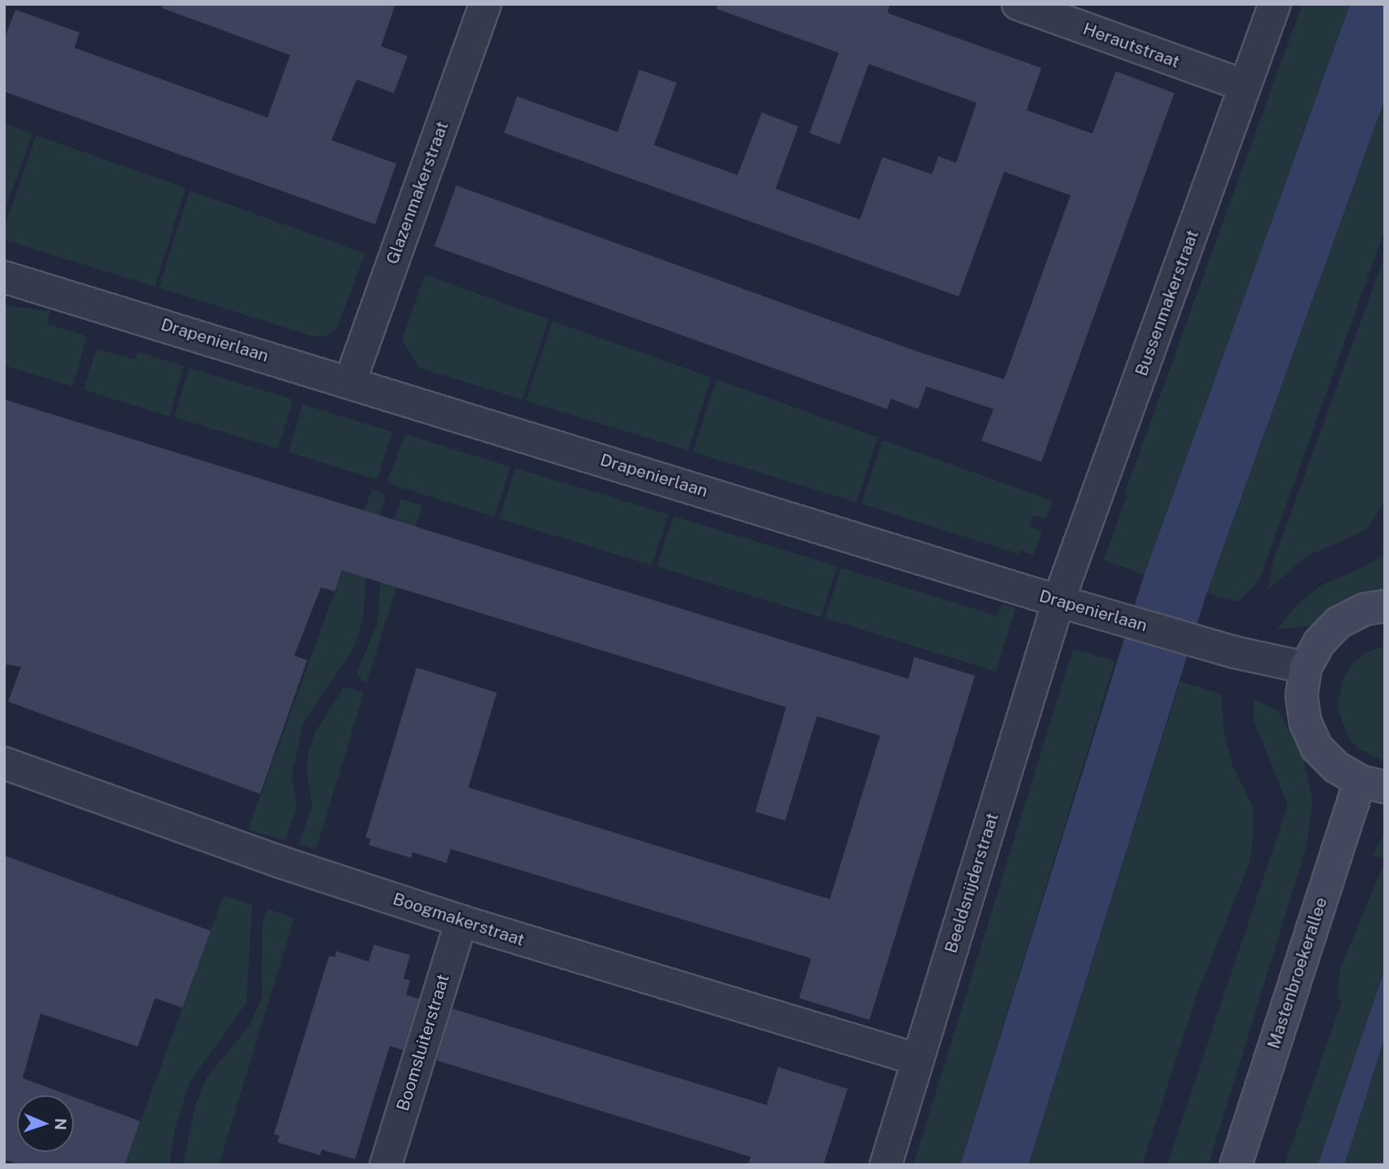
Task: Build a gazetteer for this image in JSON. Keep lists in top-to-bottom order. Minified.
{"streets":{"main road":["Mastenbroekerallee"],"street":["Herautstraat","Glazenmakerstraat","Bussenmakerstraat","Drapenierlaan","Beeldsnijderstraat","Boogmakerstraat","Boomsluiterstraat"]},"crossings":[["Herautstraat","Bussenmakerstraat"],["Glazenmakerstraat","Drapenierlaan"],["Bussenmakerstraat","Drapenierlaan"],["Bussenmakerstraat","Beeldsnijderstraat"],["Drapenierlaan","Beeldsnijderstraat"],["Beeldsnijderstraat","Boogmakerstraat"],["Boogmakerstraat","Boomsluiterstraat"]],"north":"right"}
